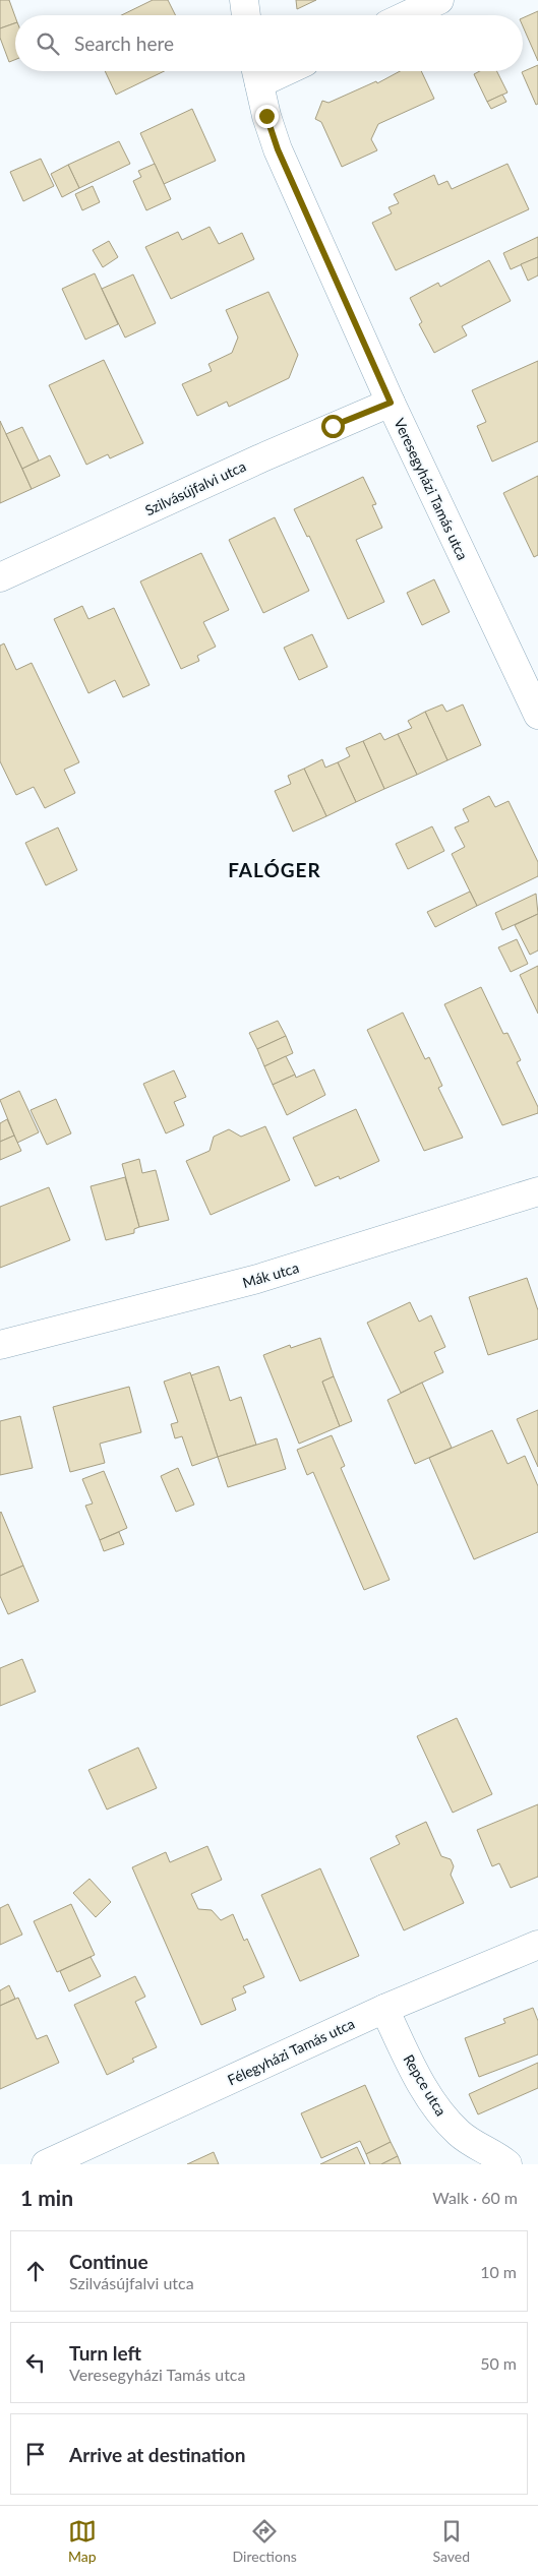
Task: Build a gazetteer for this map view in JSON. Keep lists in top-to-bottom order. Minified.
{"streets":{"street":["Szilvásújfalvi utca","Veresegyházi Tamás utca","Mák utca","Félegyházi Tamás utca","Repce utca"]},"crossings":[["Szilvásújfalvi utca","Veresegyházi Tamás utca"],["Félegyházi Tamás utca","Repce utca"]],"districts":["FALÓGER"],"page":{"search":"Search here","heading":["1 min","Walk · 60 m"],"list":[["Continue","Szilvásújfalvi utca","10 m"],["Turn left","Veresegyházi Tamás utca","50 m"],"Arrive at destination"],"nav":["Map","Directions","Saved"]}}
